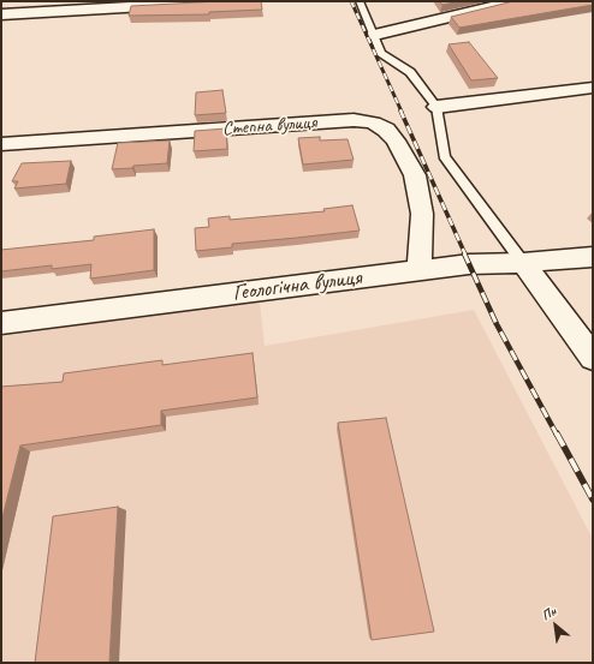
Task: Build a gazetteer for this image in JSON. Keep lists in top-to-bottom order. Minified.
{"streets":{"street":["Степна вулиця","Геологічна вулиця"]},"crossings":[["Степна вулиця","Геологічна вулиця"]],"north":"top left"}
